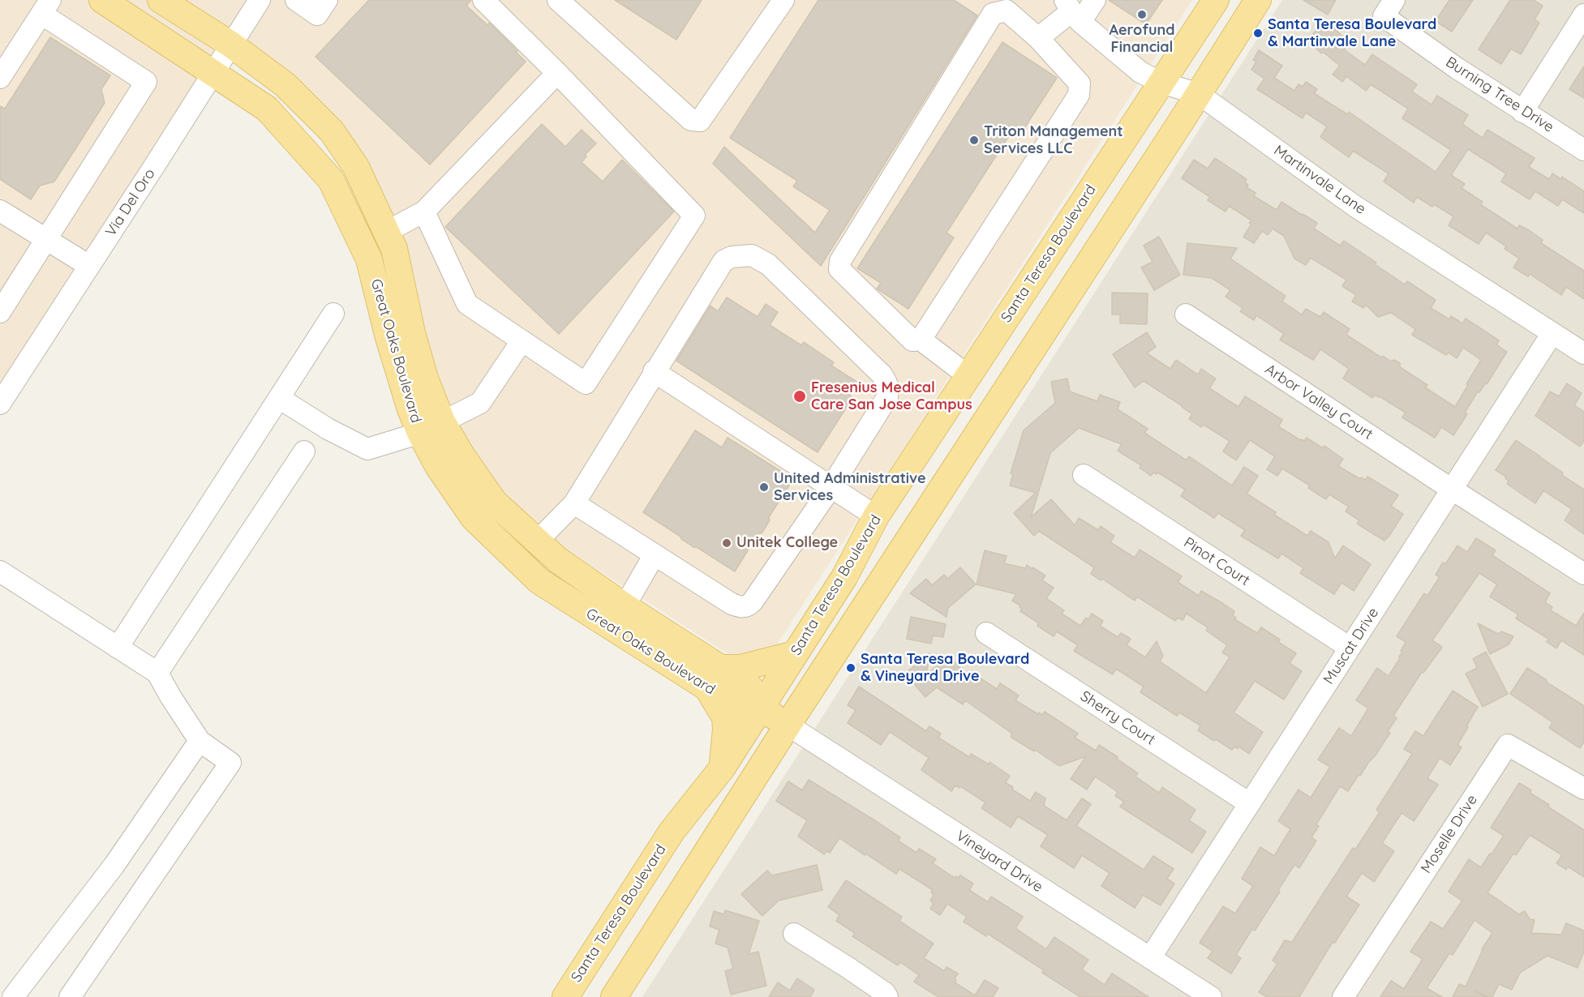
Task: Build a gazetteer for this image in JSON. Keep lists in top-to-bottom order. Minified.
{"streets":{"main road":["Santa Teresa Boulevard","Great Oaks Boulevard"],"street":["Burning Tree Drive","Martinvale Lane","Via Del Oro","Arbor Valley Court","Pinot Court","Muscat Drive","Sherry Court","Moselle Drive","Vineyard Drive"]},"crossings":[["Martinvale Lane","Santa Teresa Boulevard"],["Martinvale Lane","Muscat Drive"],["Via Del Oro","Great Oaks Boulevard"],["Santa Teresa Boulevard","Great Oaks Boulevard"],["Great Oaks Boulevard","Vineyard Drive"],["Arbor Valley Court","Muscat Drive"],["Pinot Court","Muscat Drive"],["Muscat Drive","Sherry Court"],["Muscat Drive","Vineyard Drive"]],"places":["Aerofund Financial","Santa Teresa Boulevard & Martinvale Lane","Triton Management Services LLC","Fresenius Medical Care San Jose Campus","United Administrative Services","Unitek College","Santa Teresa Boulevard & Vineyard Drive"]}
